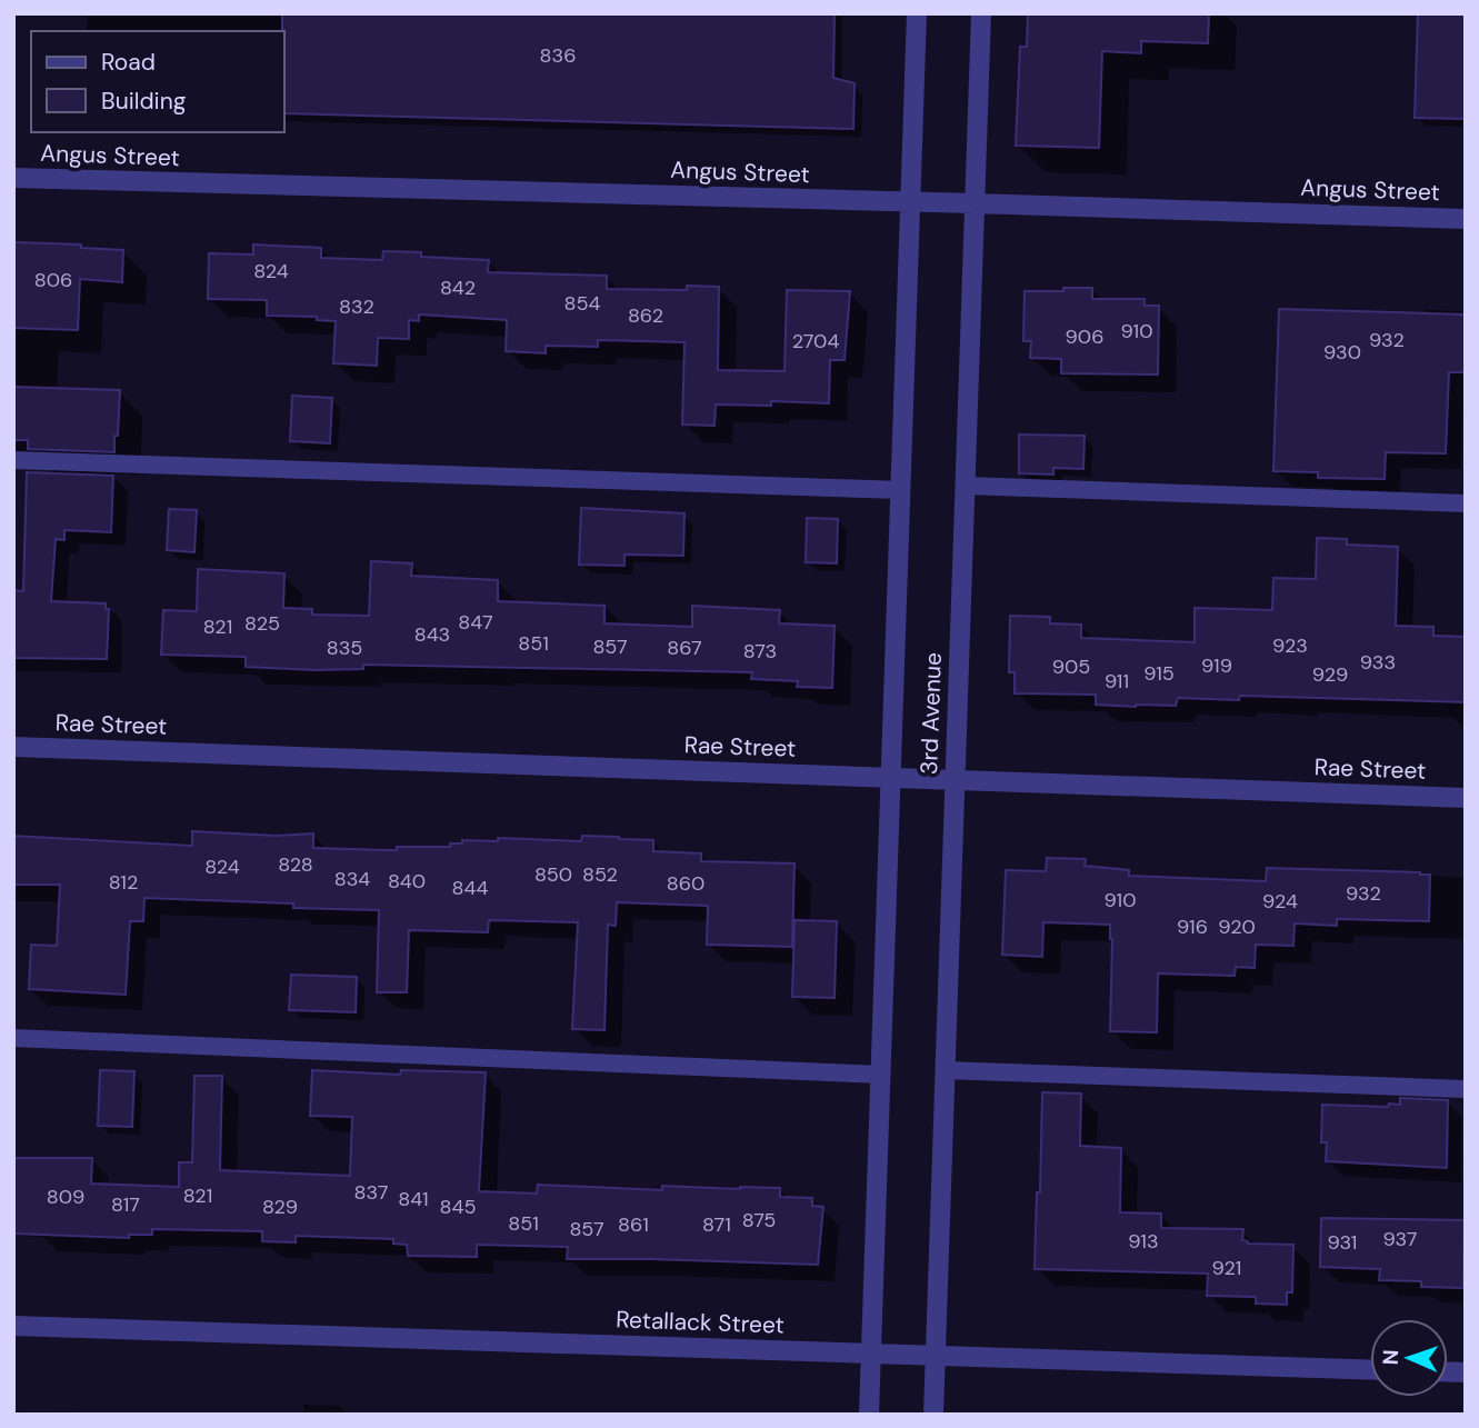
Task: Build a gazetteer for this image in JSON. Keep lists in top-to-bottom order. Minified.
{"streets":{"street":["Angus Street","3rd Avenue","Rae Street","Retallack Street"]},"crossings":[["Angus Street","3rd Avenue"],["3rd Avenue","Rae Street"],["3rd Avenue","Retallack Street"]],"house_numbers":["836","824","806","842","854","832","862","910","906","932","2704","930","847","825","821","843","851","923","857","835","867","873","933","919","905","915","929","911","828","824","850","852","834","840","812","860","844","932","910","924","916","920","837","821","809","841","817","829","845","875","851","861","871","857","937","913","931","921"],"legend":["Road","Building"],"north":"left"}
